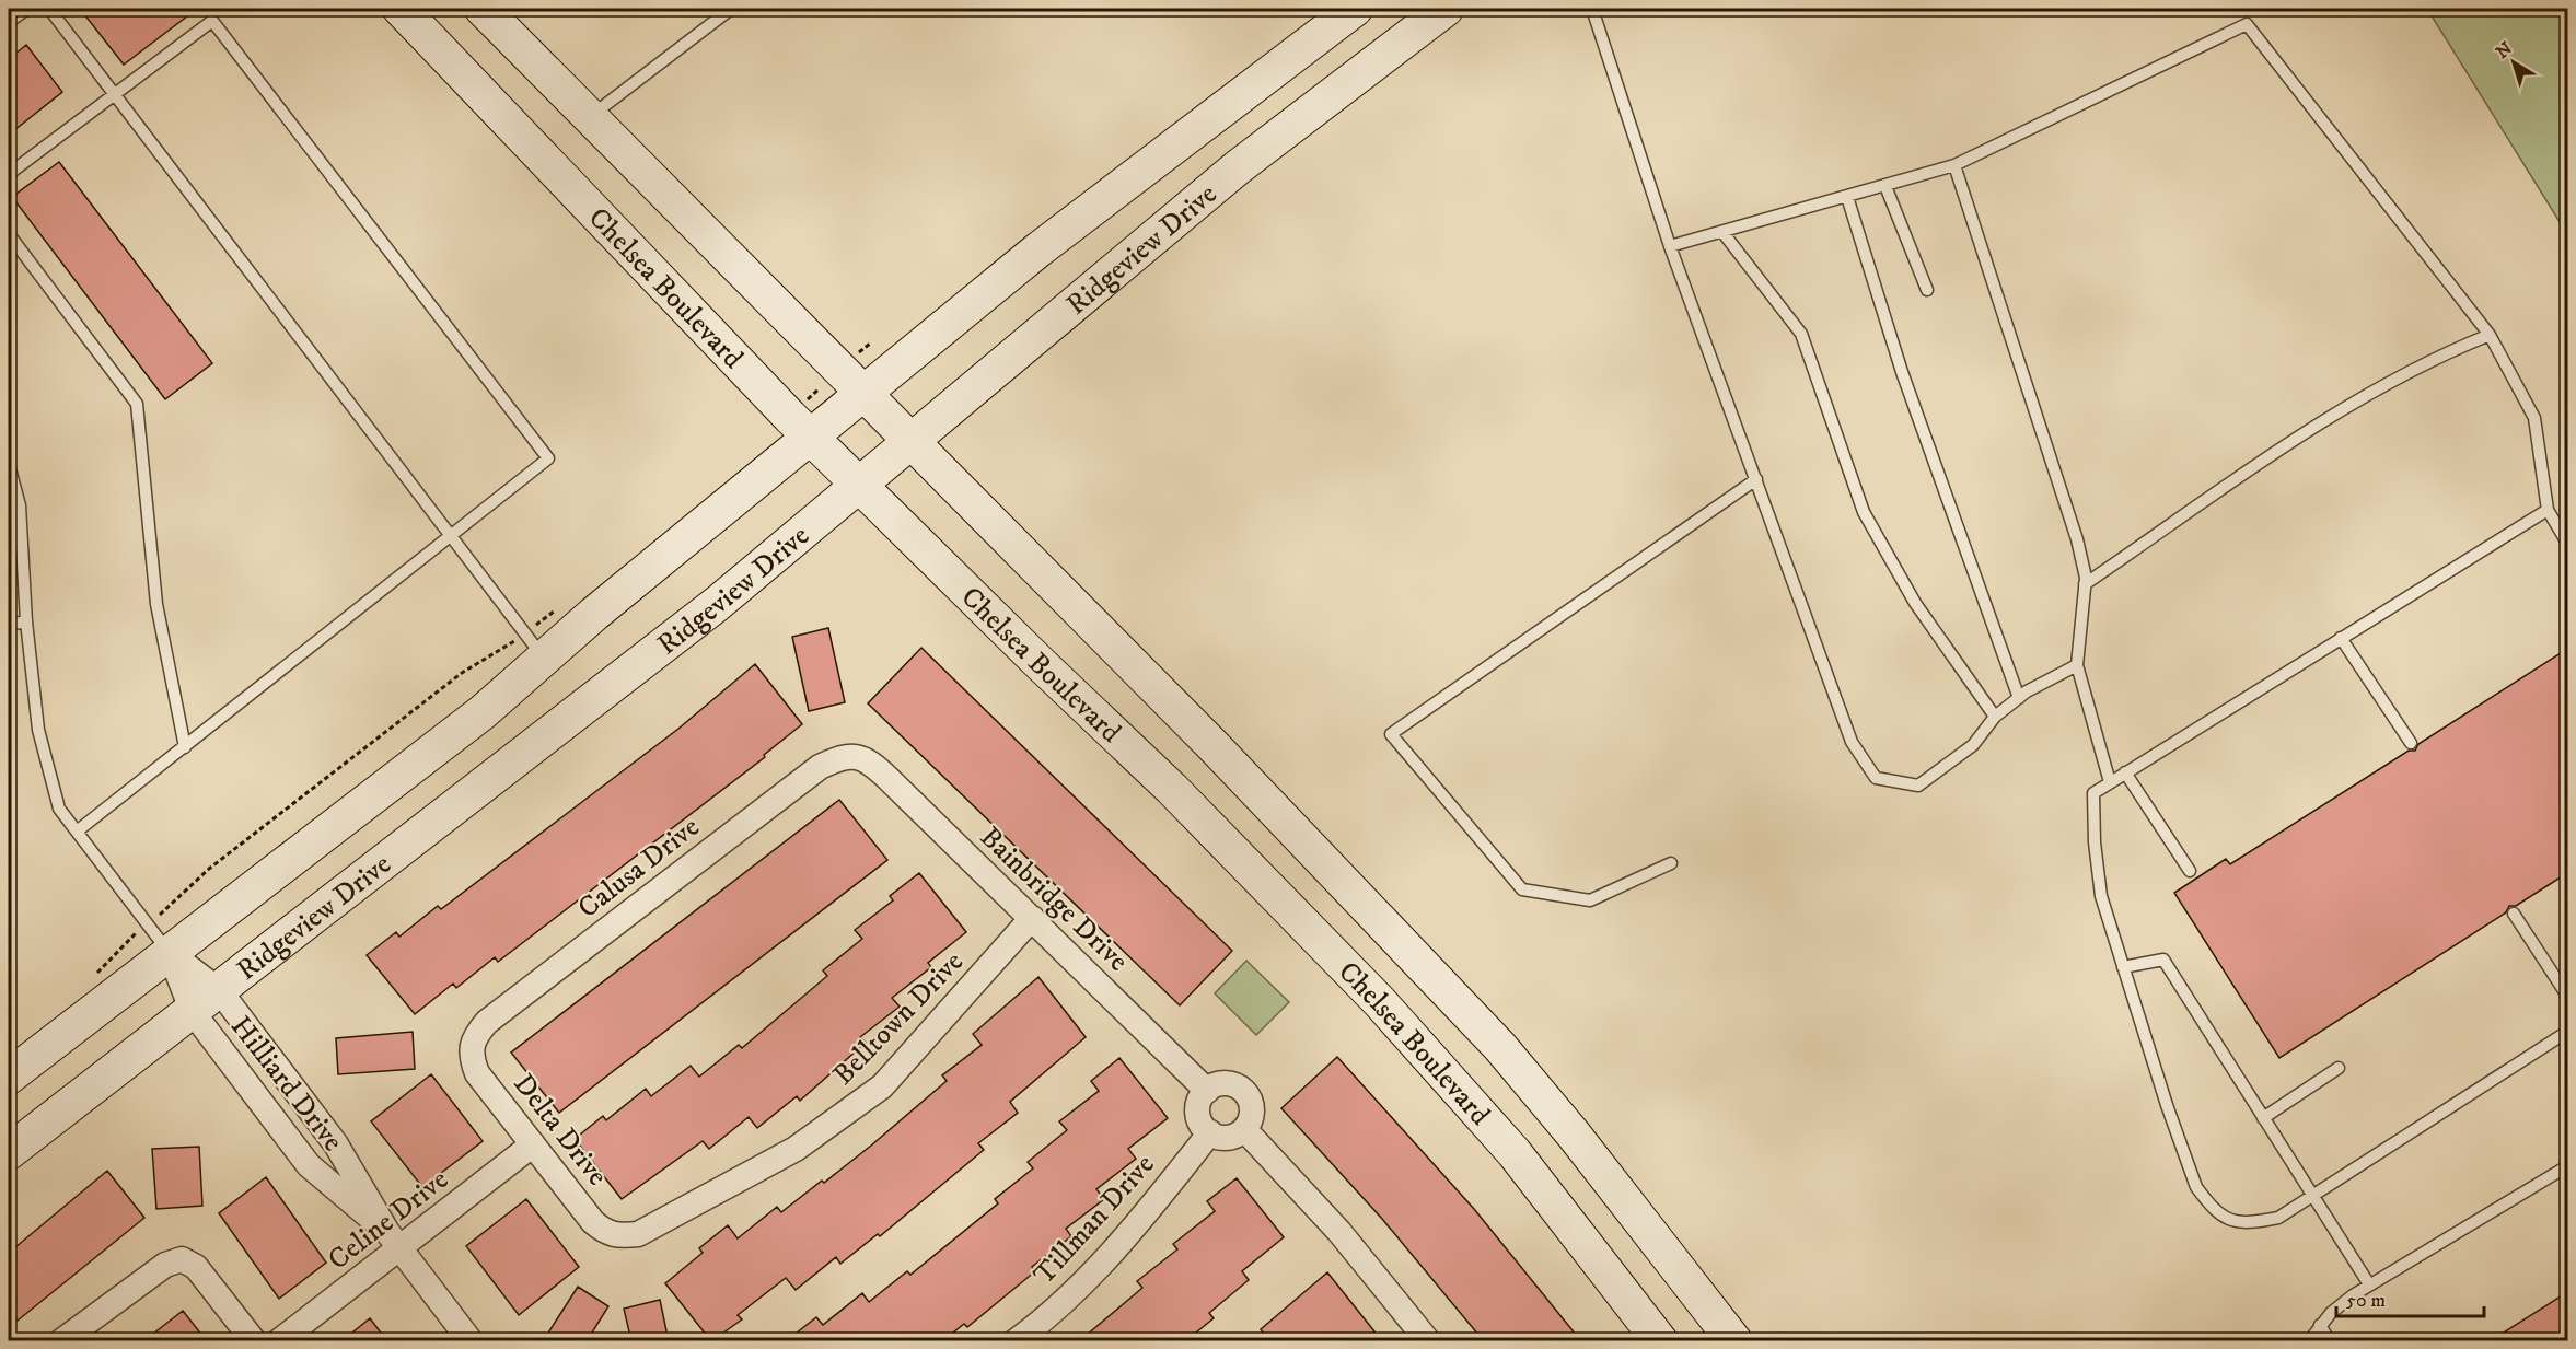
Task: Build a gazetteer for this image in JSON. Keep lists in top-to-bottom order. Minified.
{"streets":{"main road":["Ridgeview Drive","Chelsea Boulevard"],"street":["Calusa Drive","Bainbridge Drive","Belltown Drive","Hilliard Drive","Delta Drive","Celine Drive","Tillman Drive"]},"crossings":[["Ridgeview Drive","Chelsea Boulevard"],["Ridgeview Drive","Hilliard Drive"],["Calusa Drive","Bainbridge Drive"],["Calusa Drive","Delta Drive"],["Bainbridge Drive","Belltown Drive"],["Bainbridge Drive","Tillman Drive"],["Belltown Drive","Delta Drive"],["Hilliard Drive","Celine Drive"],["Delta Drive","Celine Drive"]],"scale_bar":"50 m","north":"top left"}
